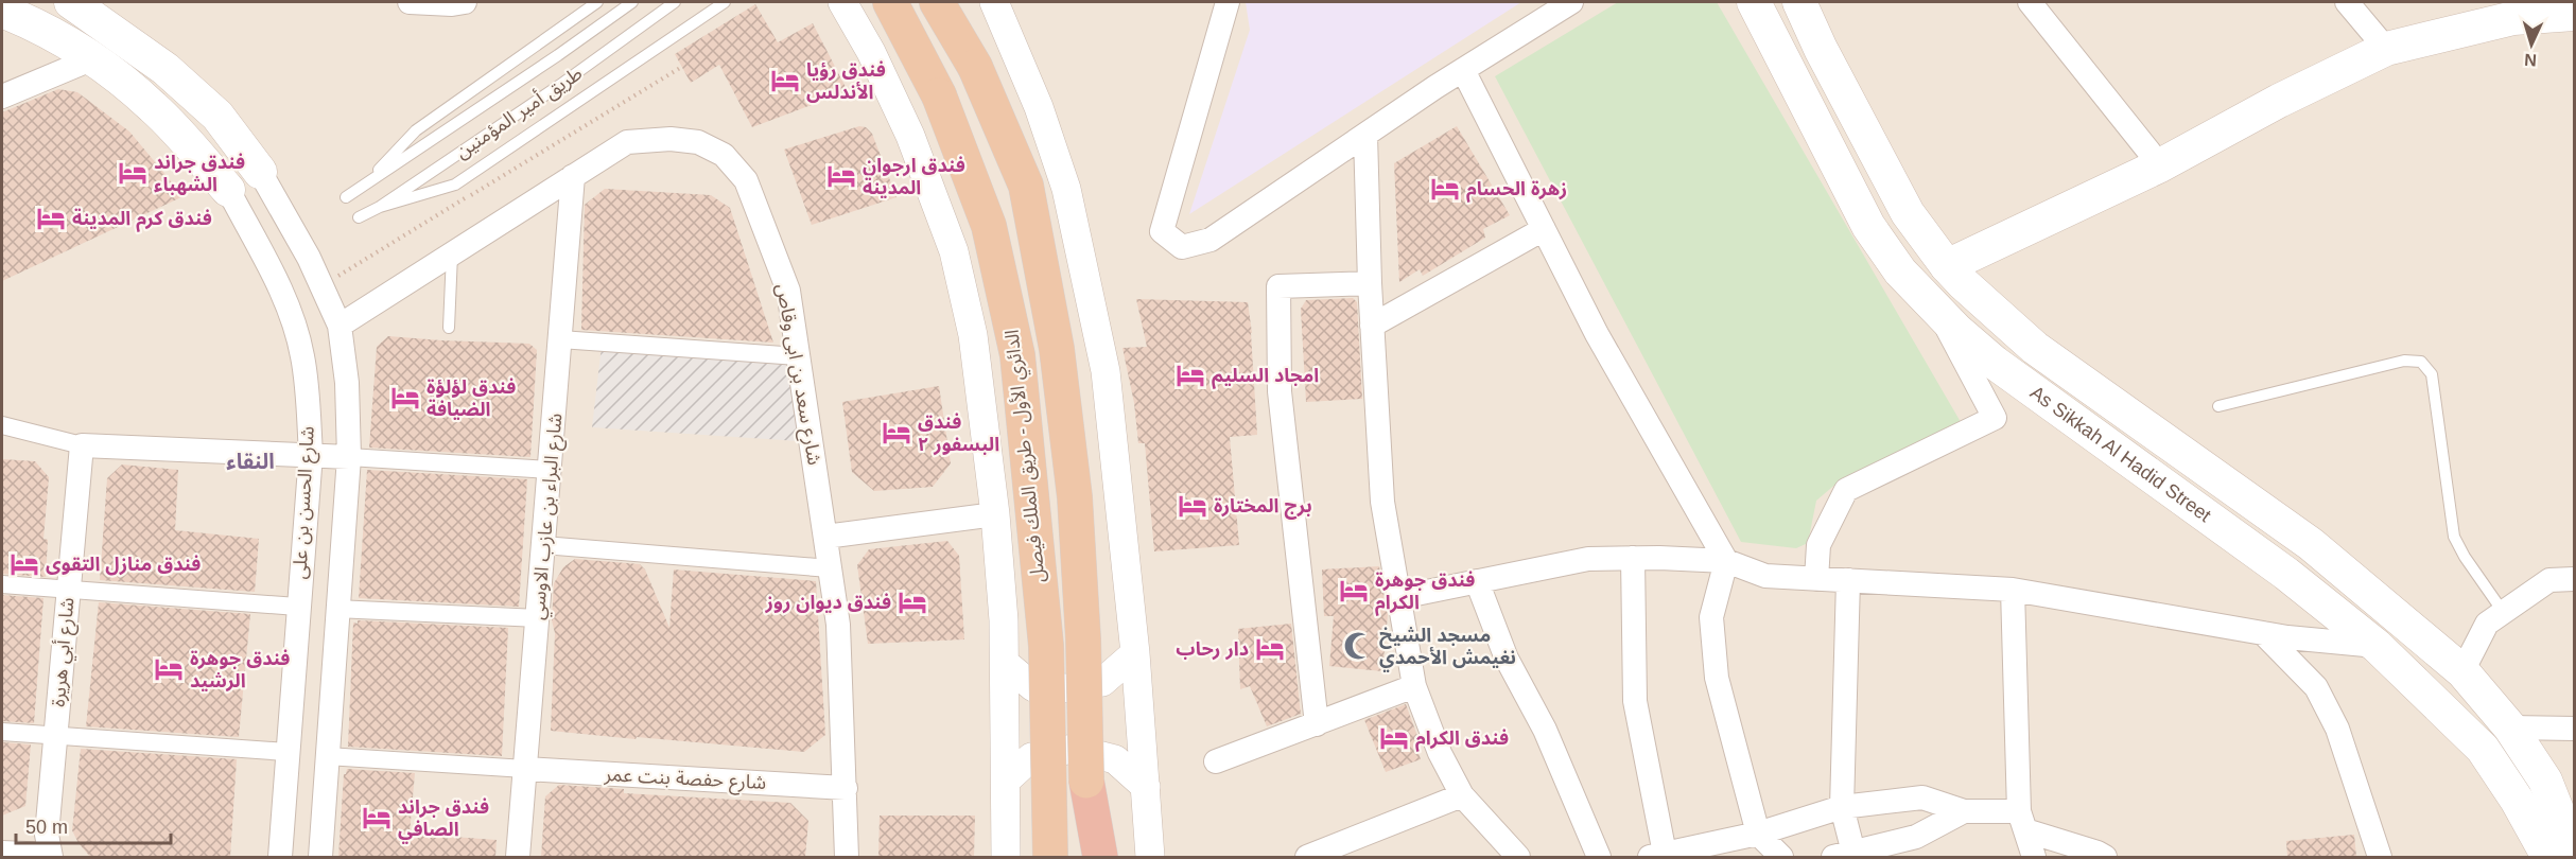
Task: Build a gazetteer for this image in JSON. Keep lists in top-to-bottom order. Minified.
{"streets":{"highway":["الدائري الأول - طريق الملك فيصل"],"main road":["As Sikkah Al Hadid Street","شارع الحسن بن على"],"street":["شارع سعد بن ابى وقاص","شارع البراء بن عازب الاوسي","شارع أبي هريرة","شارع حفصة بنت عمر"],"lane":["طريق أمير المؤمنين"]},"crossings":[["شارع سعد بن ابى وقاص","الدائري الأول - طريق الملك فيصل"],["شارع سعد بن ابى وقاص","شارع الحسن بن على"],["شارع سعد بن ابى وقاص","شارع البراء بن عازب الاوسي"],["شارع سعد بن ابى وقاص","شارع حفصة بنت عمر"],["شارع البراء بن عازب الاوسي","شارع حفصة بنت عمر"]],"districts":["النقاء"],"places":{"hotel":["فندق رؤيا الأندلس","فندق جراند الشهباء","فندق ارجوان المدينة","زهرة الحسام","فندق كرم المدينة","امجاد السلیم","فندق لؤلؤة الضيافة","فندق البسفور ٢","برج المختارة","فندق منازل التقوى","فندق جوهرة الكرام","فندق ديوان روز","دار رحاب","فندق جوهرة الرشيد","فندق الكرام","فندق جراند الصافي"],"mosque":["مسجد الشيخ نغيمش الأحمدي"]},"scale_bar":"50 m","north":"bottom"}
